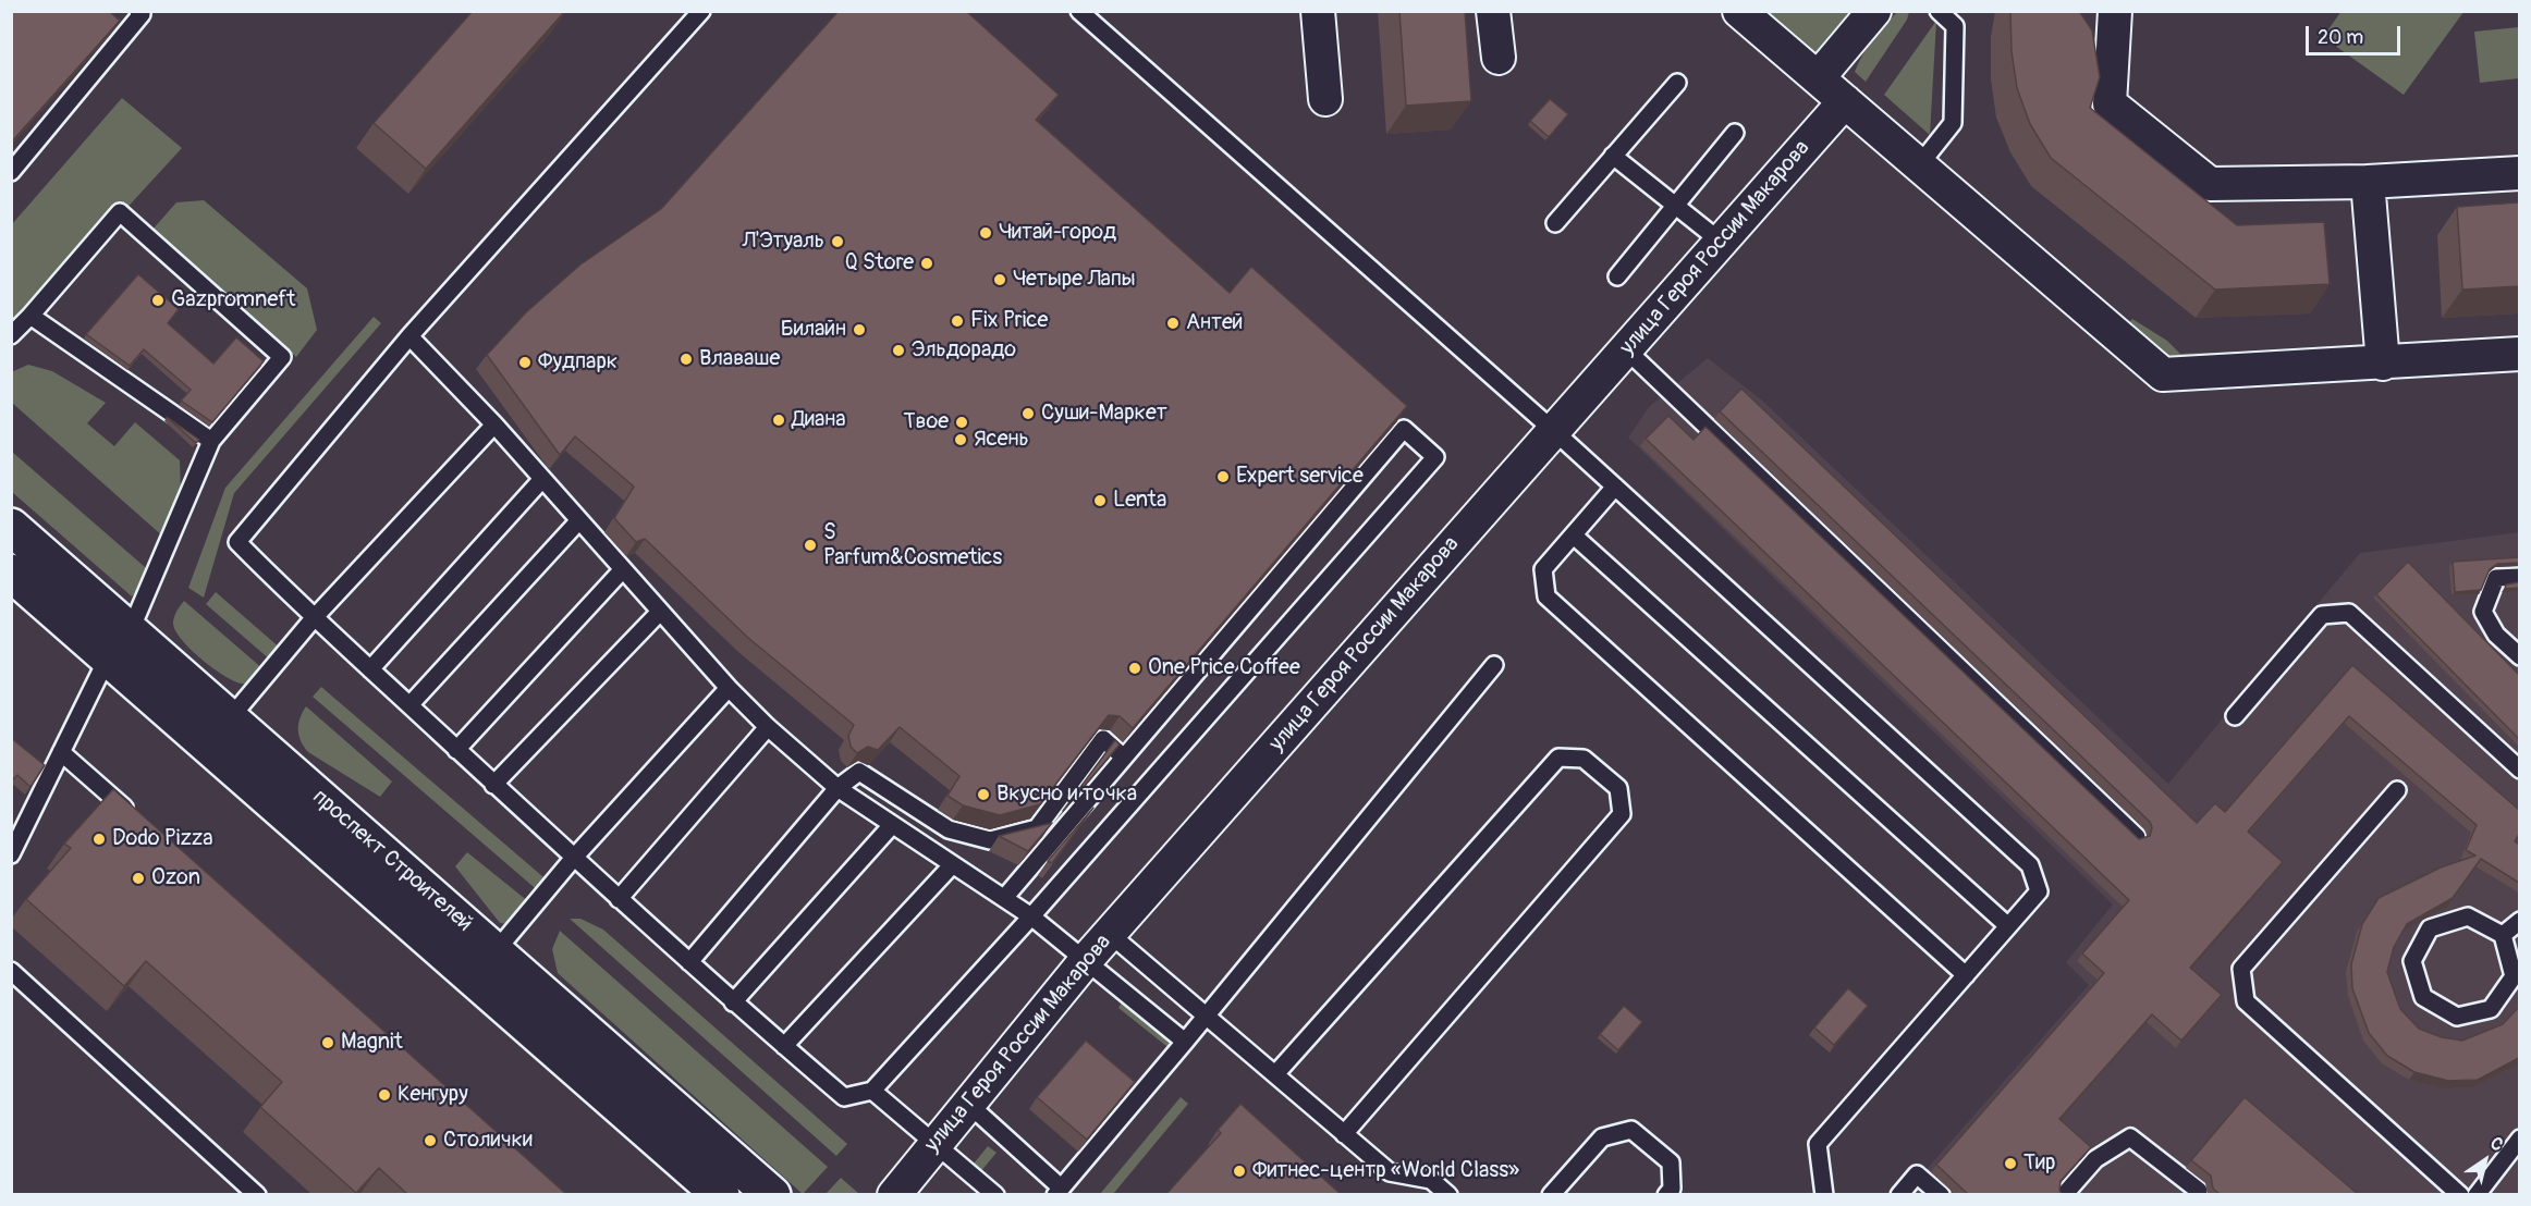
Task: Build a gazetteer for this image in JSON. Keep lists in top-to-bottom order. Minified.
{"streets":{"main road":["проспект Строителей"],"street":["улица Героя России Макарова"]},"places":["Читай-город","Л'Этуаль","Q Store","Четыре Лапы","Gazpromneft","Fix Price","Антей","Билайн","Эльдорадо","Влаваше","Фудпарк","Суши-Маркет","Диана","Твое","Ясень","Expert service","Lenta","S Parfum&Cosmetics","One Price Coffee","Вкусно и точка","Dodo Pizza","Ozon","Magnit","Кенгуру","Столички","Тир","Фитнес-центр «World Class»"],"scale_bar":"20 m","north":"top right"}
